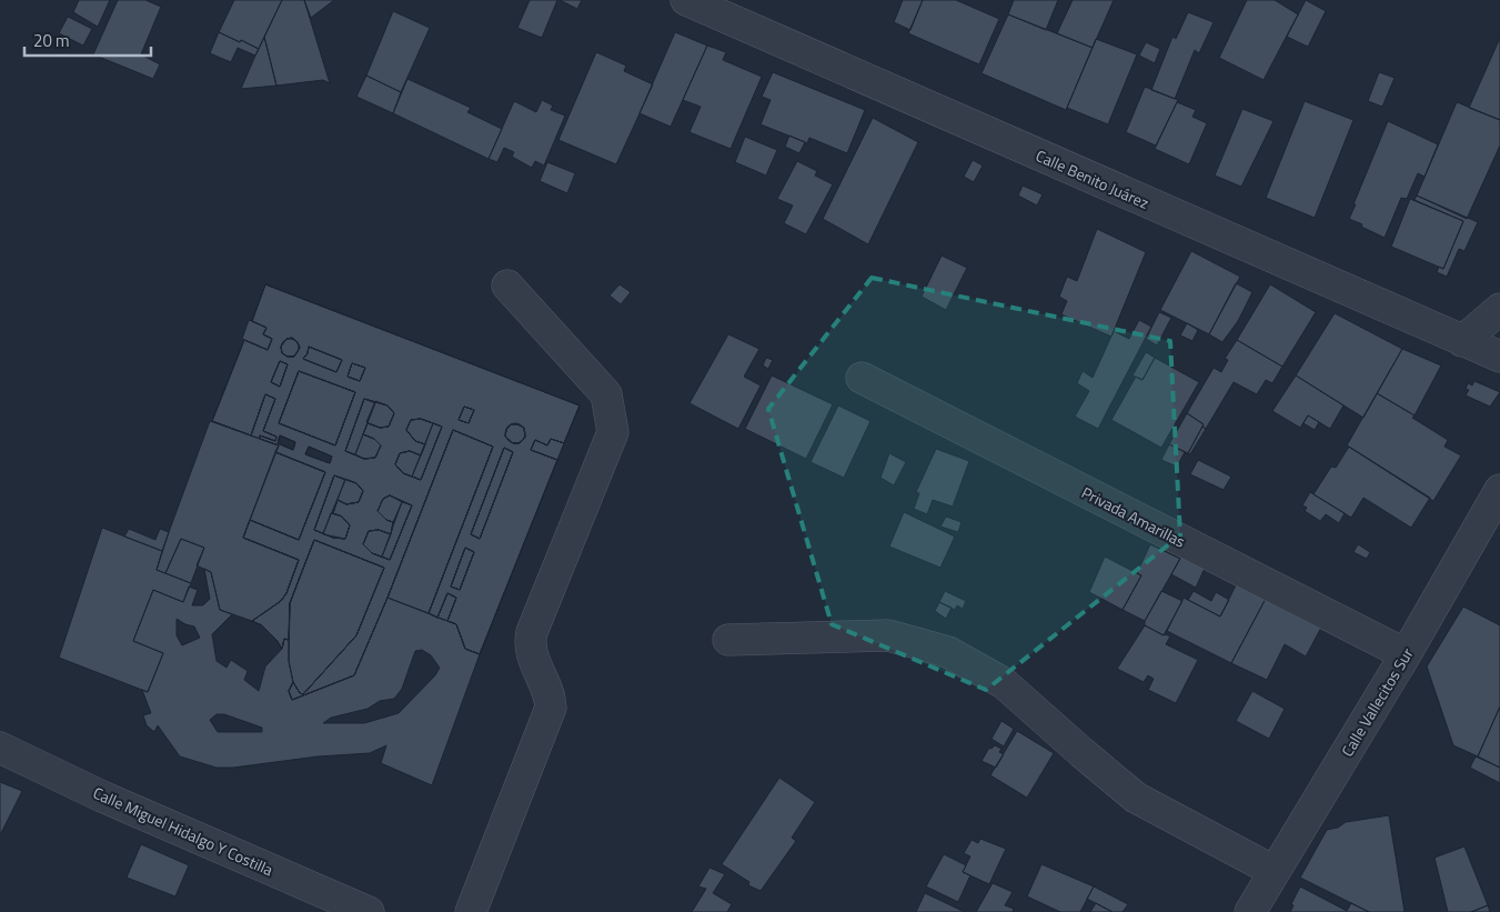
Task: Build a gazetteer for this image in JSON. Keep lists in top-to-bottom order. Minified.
{"streets":{"street":["Calle Benito Juárez","Privada Amarillas","Calle Vallecitos Sur","Calle Miguel Hidalgo Y Costilla"]},"crossings":[["Privada Amarillas","Calle Vallecitos Sur"]],"scale_bar":"20 m"}
